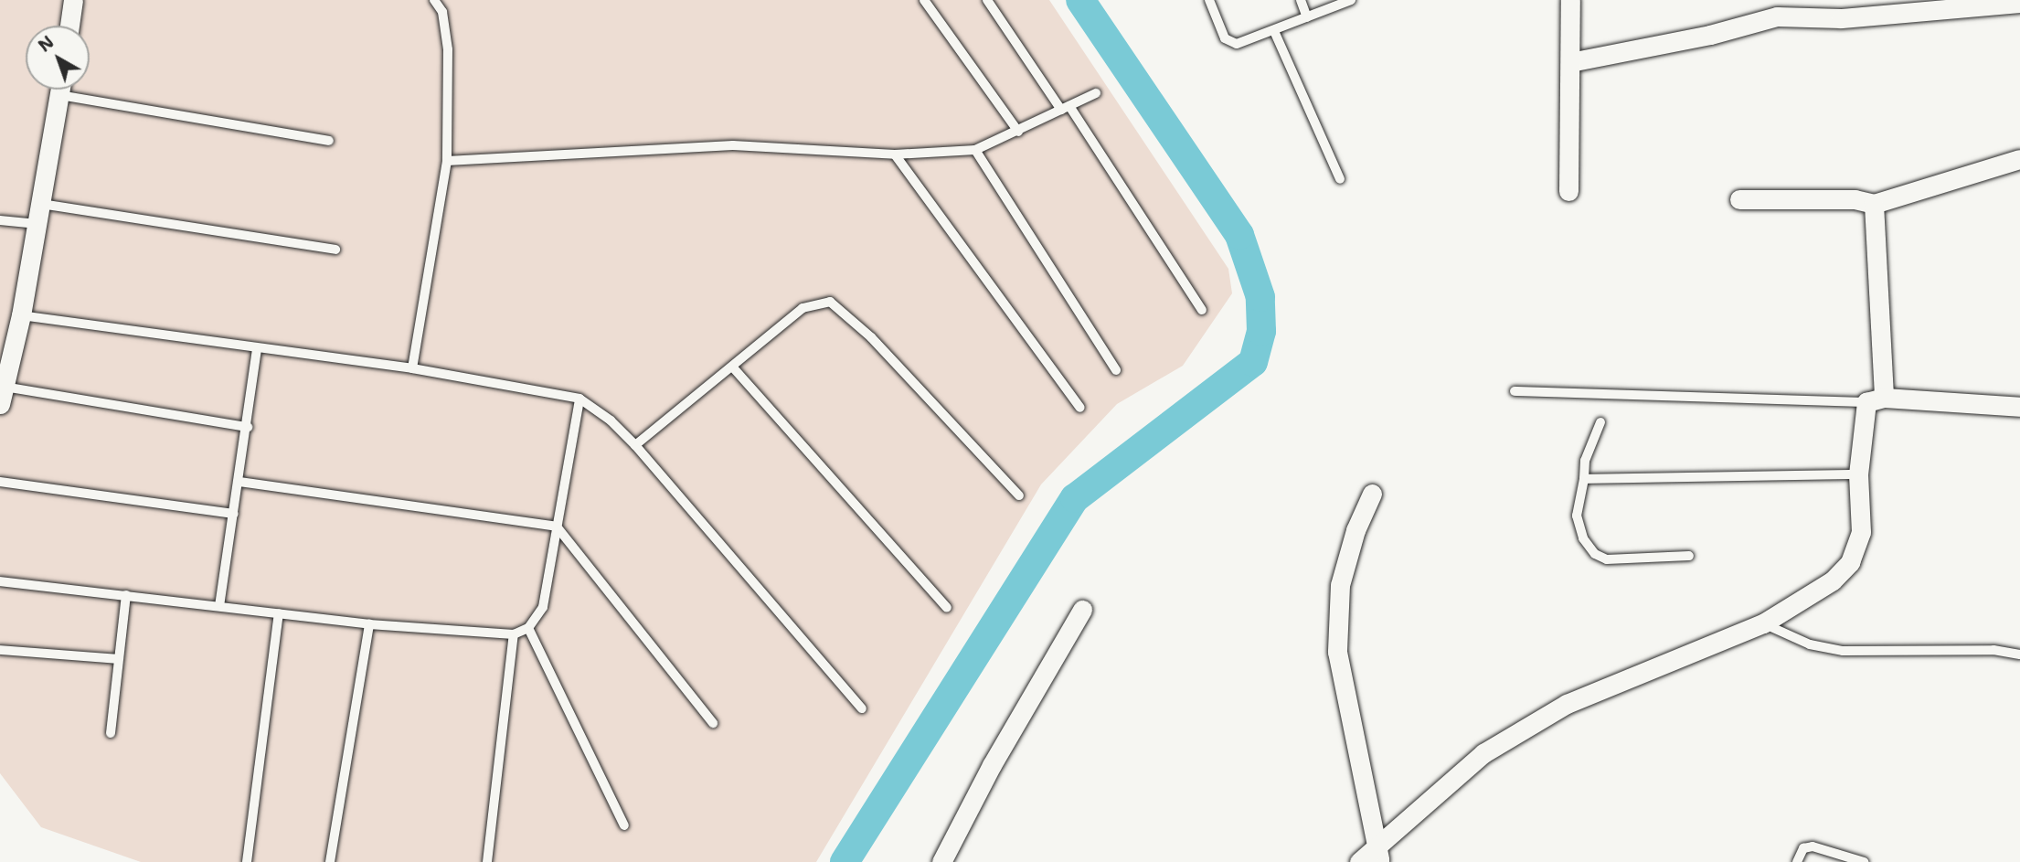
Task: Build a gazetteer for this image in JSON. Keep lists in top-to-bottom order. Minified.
{"north":"top left"}
